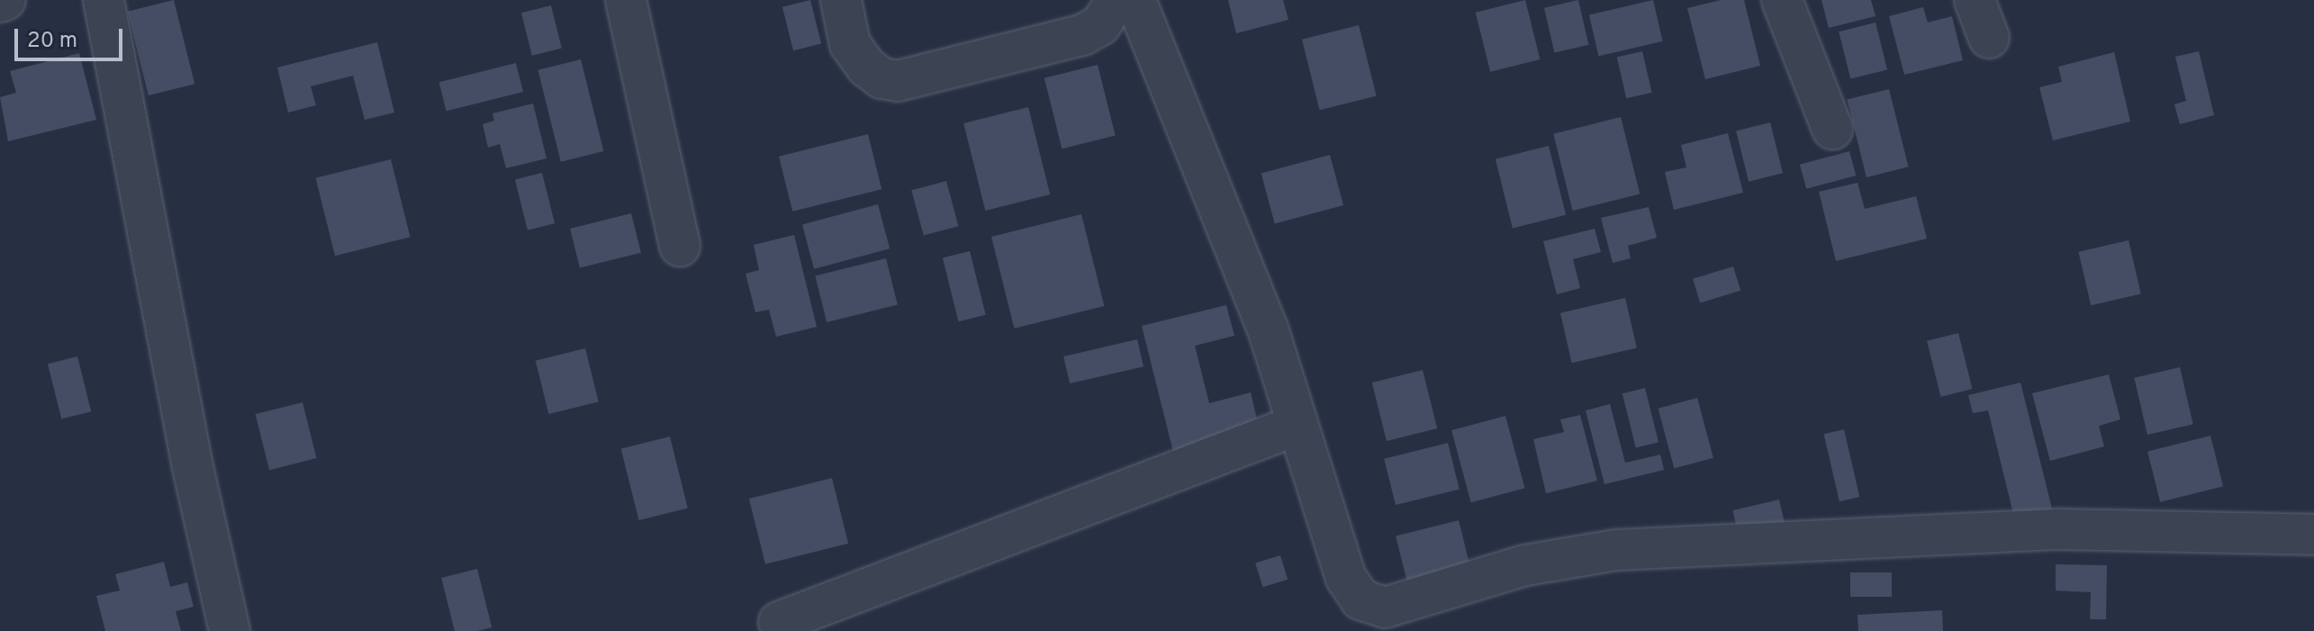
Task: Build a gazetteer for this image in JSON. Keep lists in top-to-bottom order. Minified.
{"scale_bar":"20 m"}
